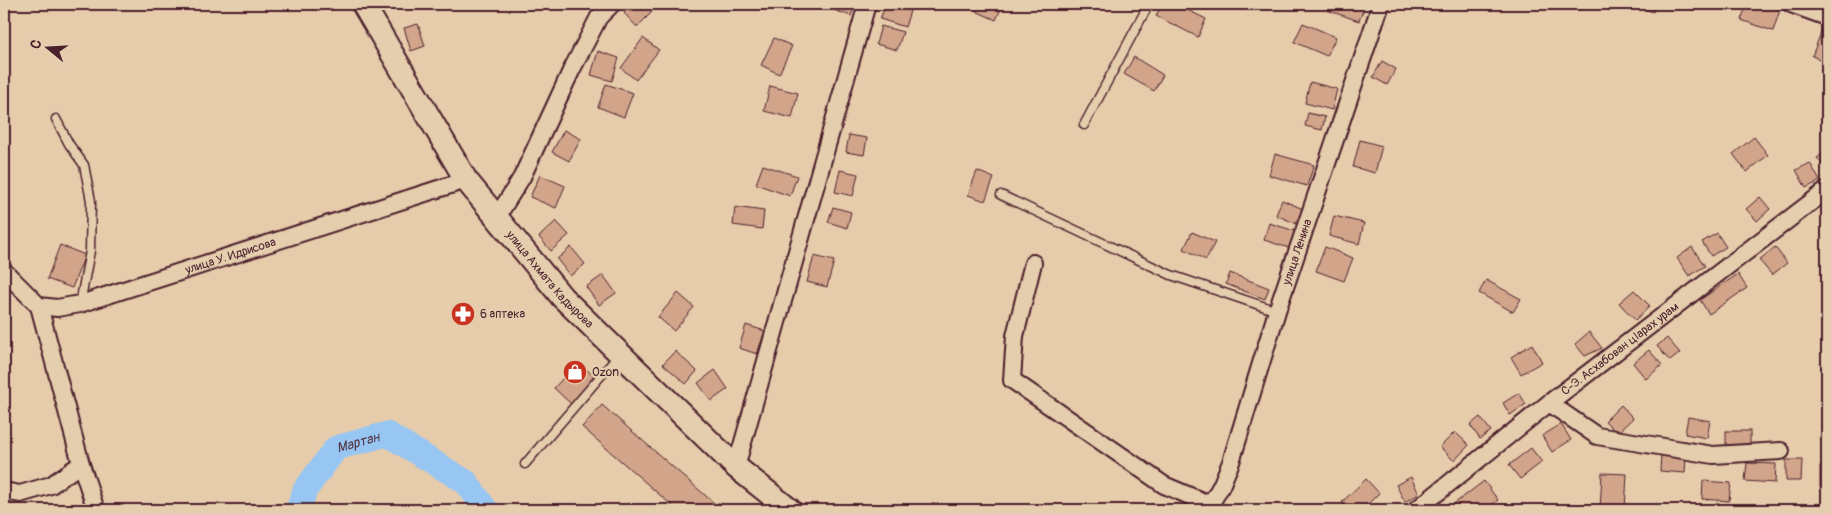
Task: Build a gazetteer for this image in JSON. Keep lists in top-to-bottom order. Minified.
{"streets":{"main road":["улица Ахмата Кадырова"],"street":["улица Ленина","улица У. Идрисова","С-Э. Асхабован цIарах урам"]},"crossings":[["улица У. Идрисова","улица Ахмата Кадырова"]],"water":["Мартан"],"places":{"pharmacy":["6 аптека"],"shop":["Ozon"]},"north":"left"}
